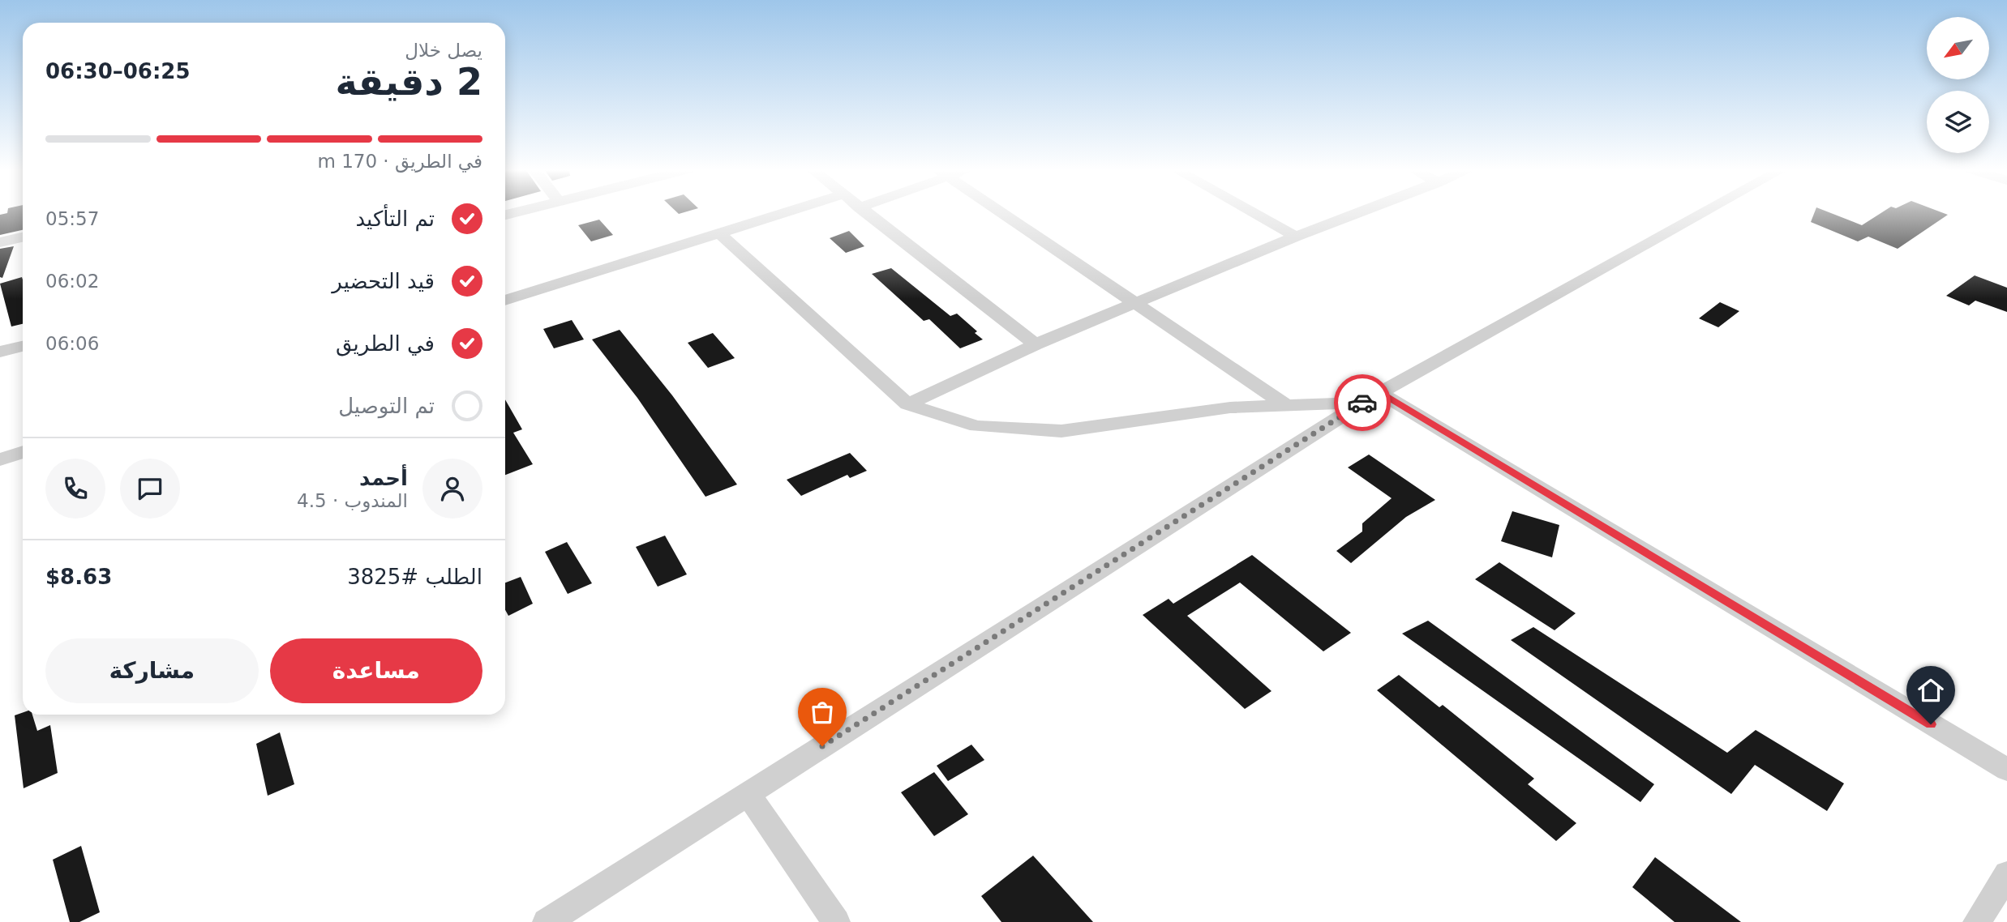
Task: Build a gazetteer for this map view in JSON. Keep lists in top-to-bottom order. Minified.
{"north":"bottom left","page":{"heading":["2 دقيقة","يصل خلال","06:25–06:30"],"panel":["أحمد","المندوب · 4.5","الطلب #3825","$8.63"],"bar":"في الطريق · 170 m","list":[["تم التأكيد","05:57"],["قيد التحضير","06:02"],["في الطريق","06:06"],"تم التوصيل"],"buttons":["مساعدة","مشاركة"]}}
